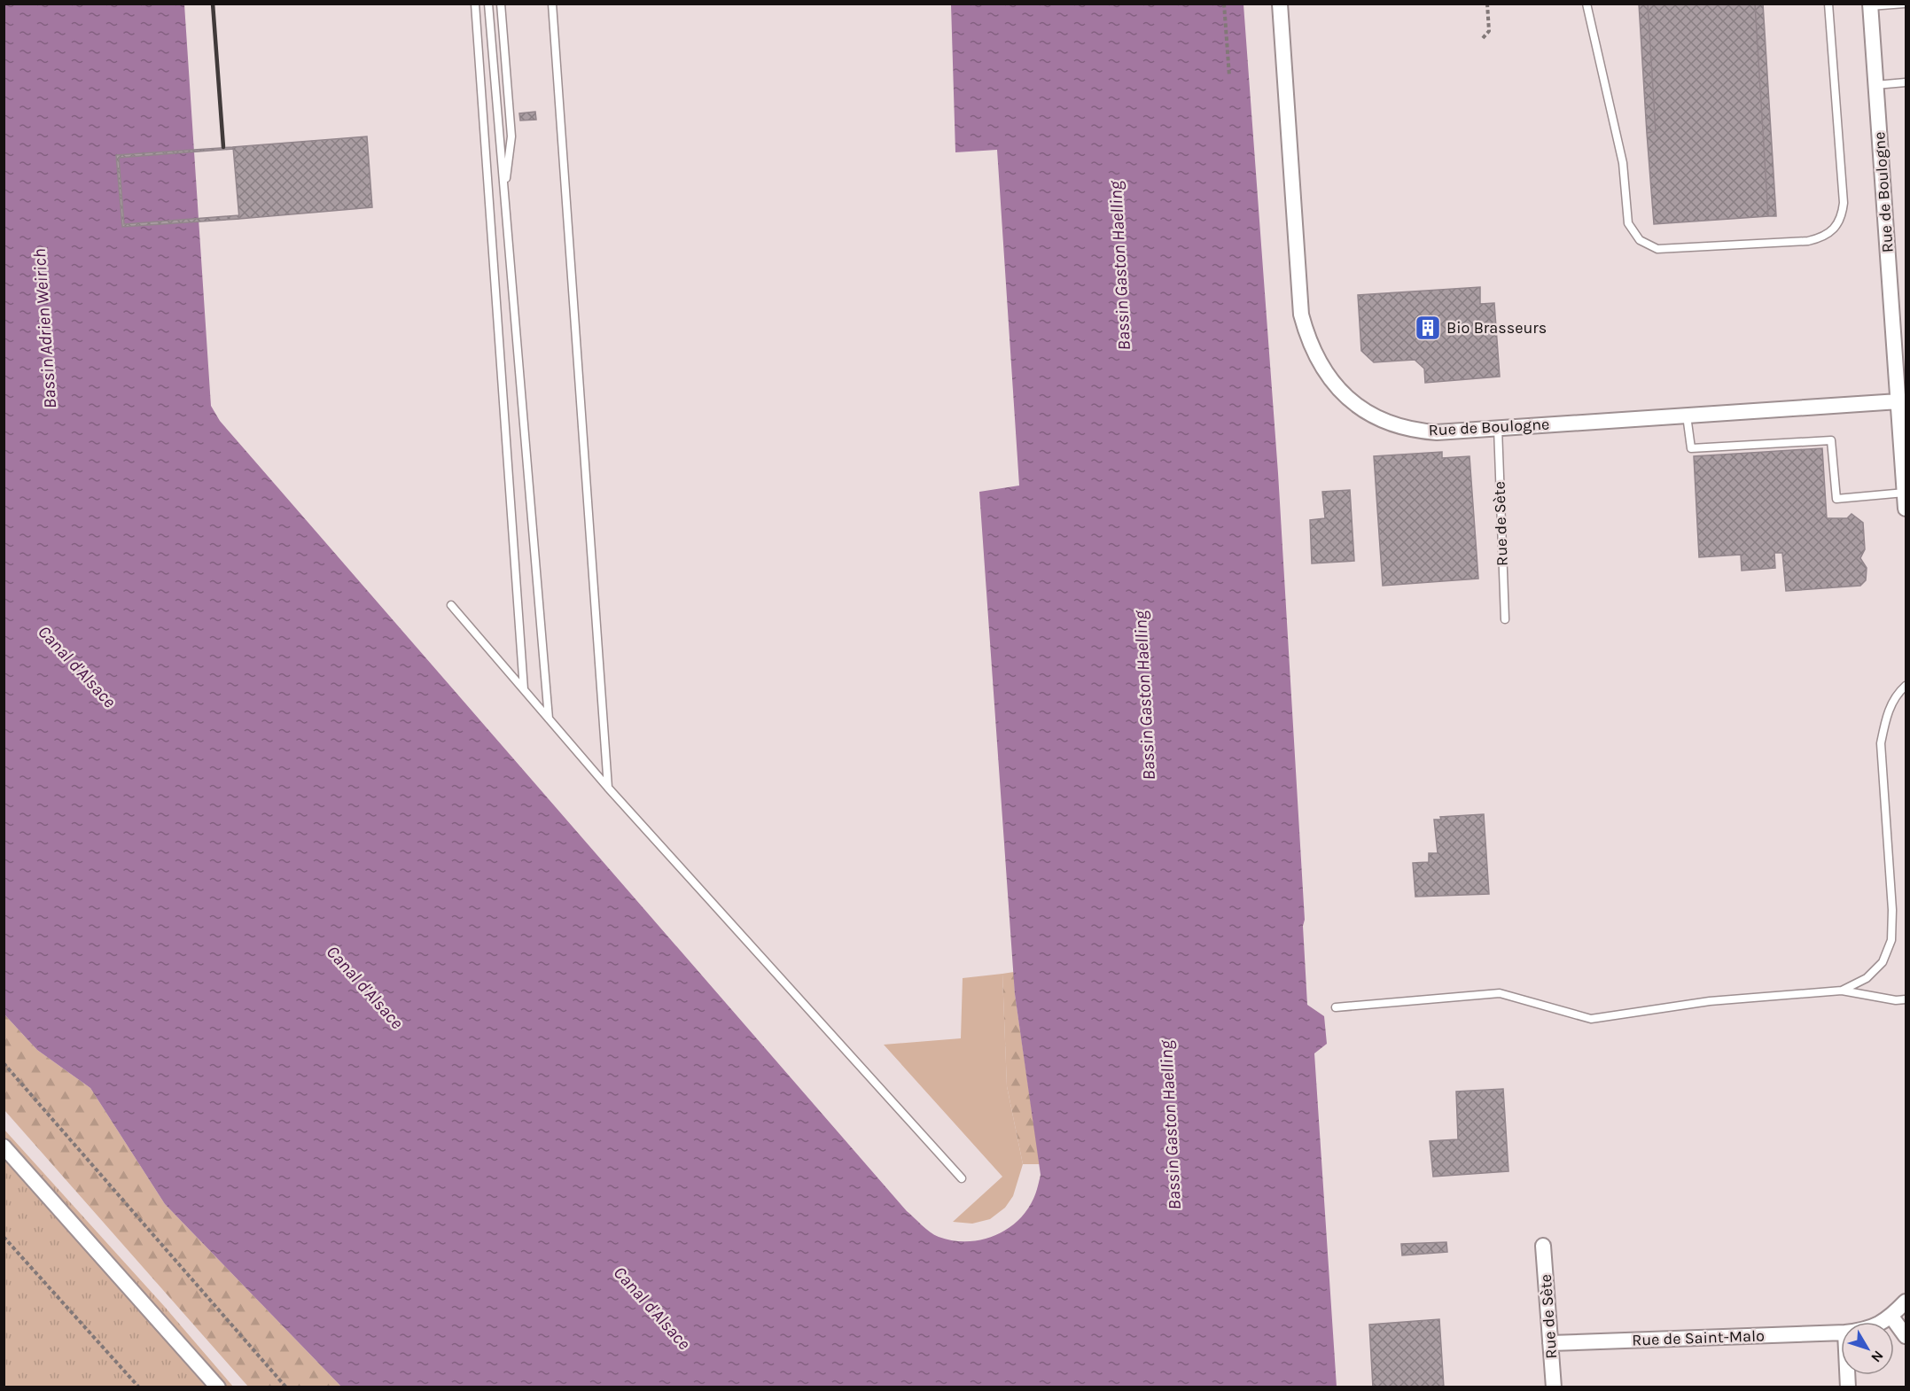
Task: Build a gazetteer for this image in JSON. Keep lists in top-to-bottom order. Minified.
{"streets":{"street":["Rue de Boulogne","Rue de Sète","Rue de Saint-Malo"]},"crossings":[["Rue de Boulogne","Rue de Sète"],["Rue de Sète","Rue de Saint-Malo"]],"water":["Bassin Gaston Haelling","Bassin Adrien Weirich","Canal d'Alsace"],"places":{"building":["Bio Brasseurs"]},"north":"bottom right"}
